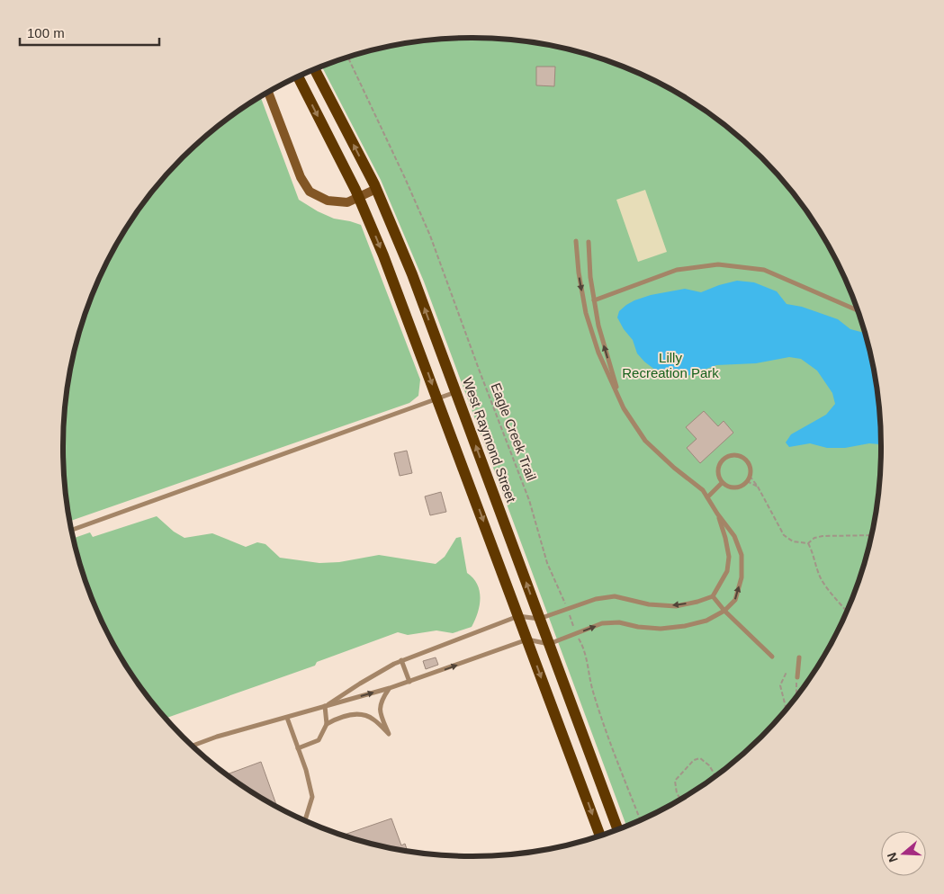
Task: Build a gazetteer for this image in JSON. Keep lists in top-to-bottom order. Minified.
{"streets":{"main road":["West Raymond Street"],"path":["Eagle Creek Trail"]},"parks":["Lilly Recreation Park"],"scale_bar":"100 m","north":"left"}
